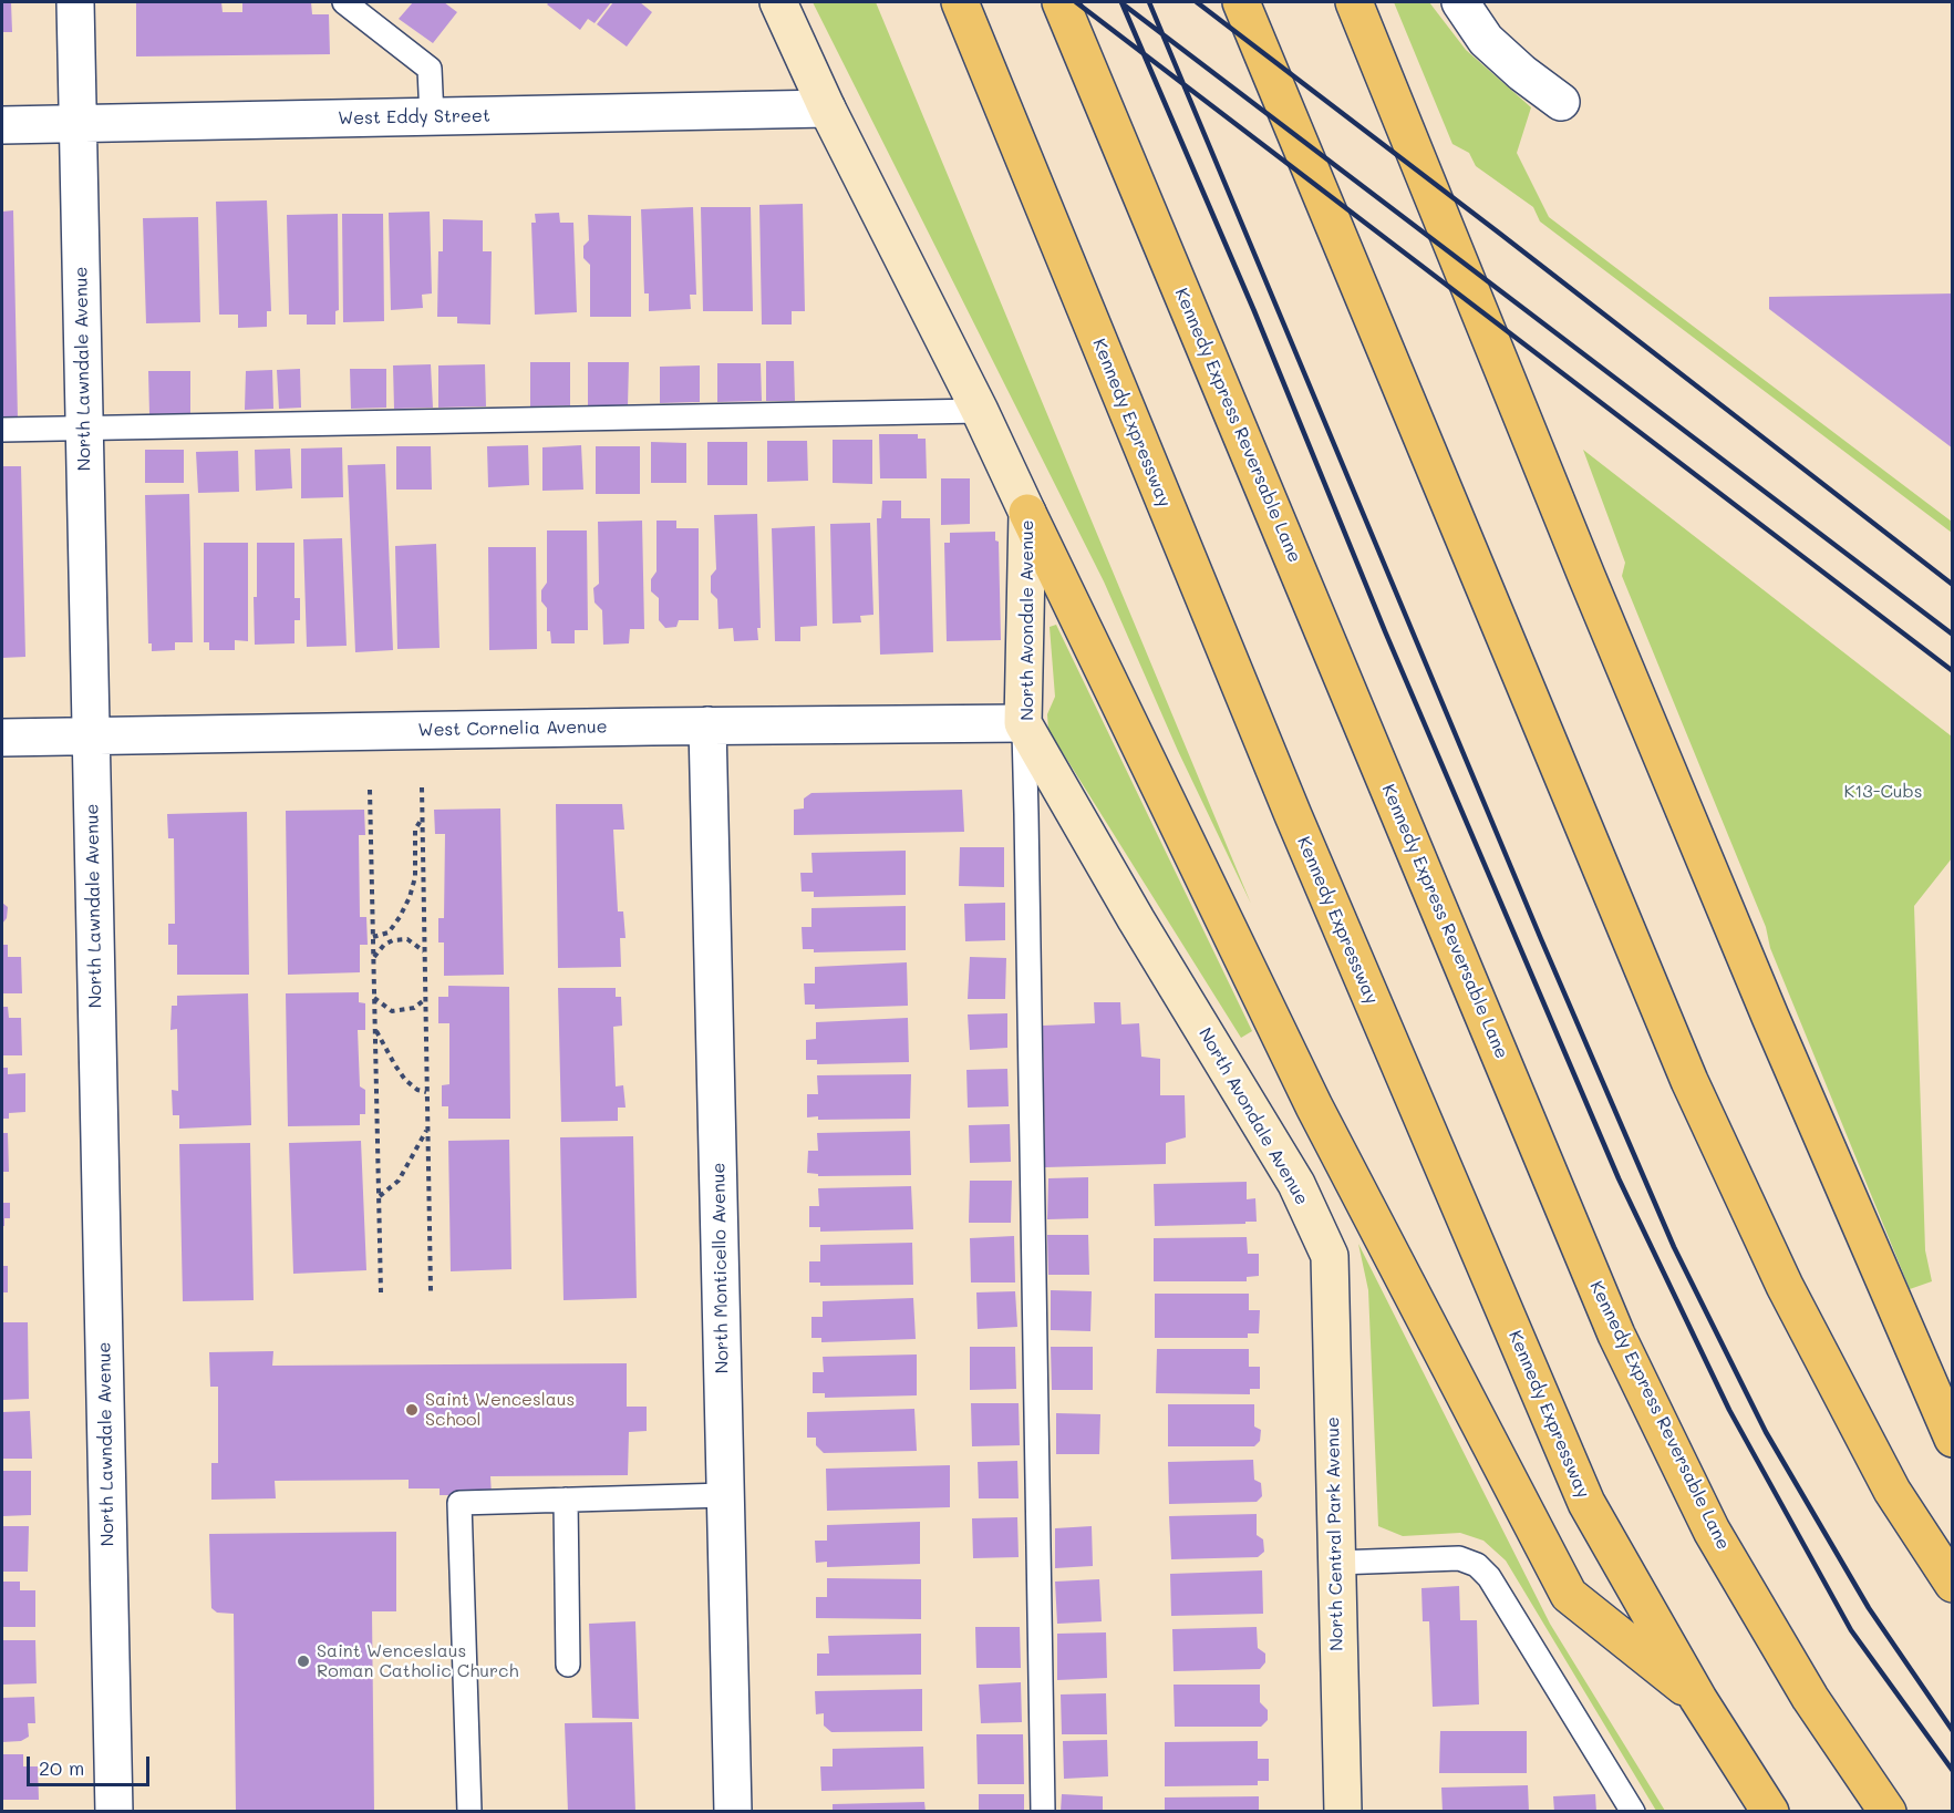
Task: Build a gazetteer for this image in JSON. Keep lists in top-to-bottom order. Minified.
{"streets":{"highway":["Kennedy Expressway","Kennedy Express Reversable Lane"],"street":["West Eddy Street","North Lawndale Avenue","North Avondale Avenue","West Cornelia Avenue","North Monticello Avenue","North Central Park Avenue"]},"crossings":[["West Eddy Street","North Lawndale Avenue"],["West Eddy Street","North Avondale Avenue"],["North Lawndale Avenue","West Cornelia Avenue"],["North Avondale Avenue","West Cornelia Avenue"],["North Avondale Avenue","North Central Park Avenue"],["West Cornelia Avenue","North Monticello Avenue"]],"parks":["K13-Cubs"],"places":["Saint Wenceslaus School","Saint Wenceslaus Roman Catholic Church"],"scale_bar":"20 m"}
